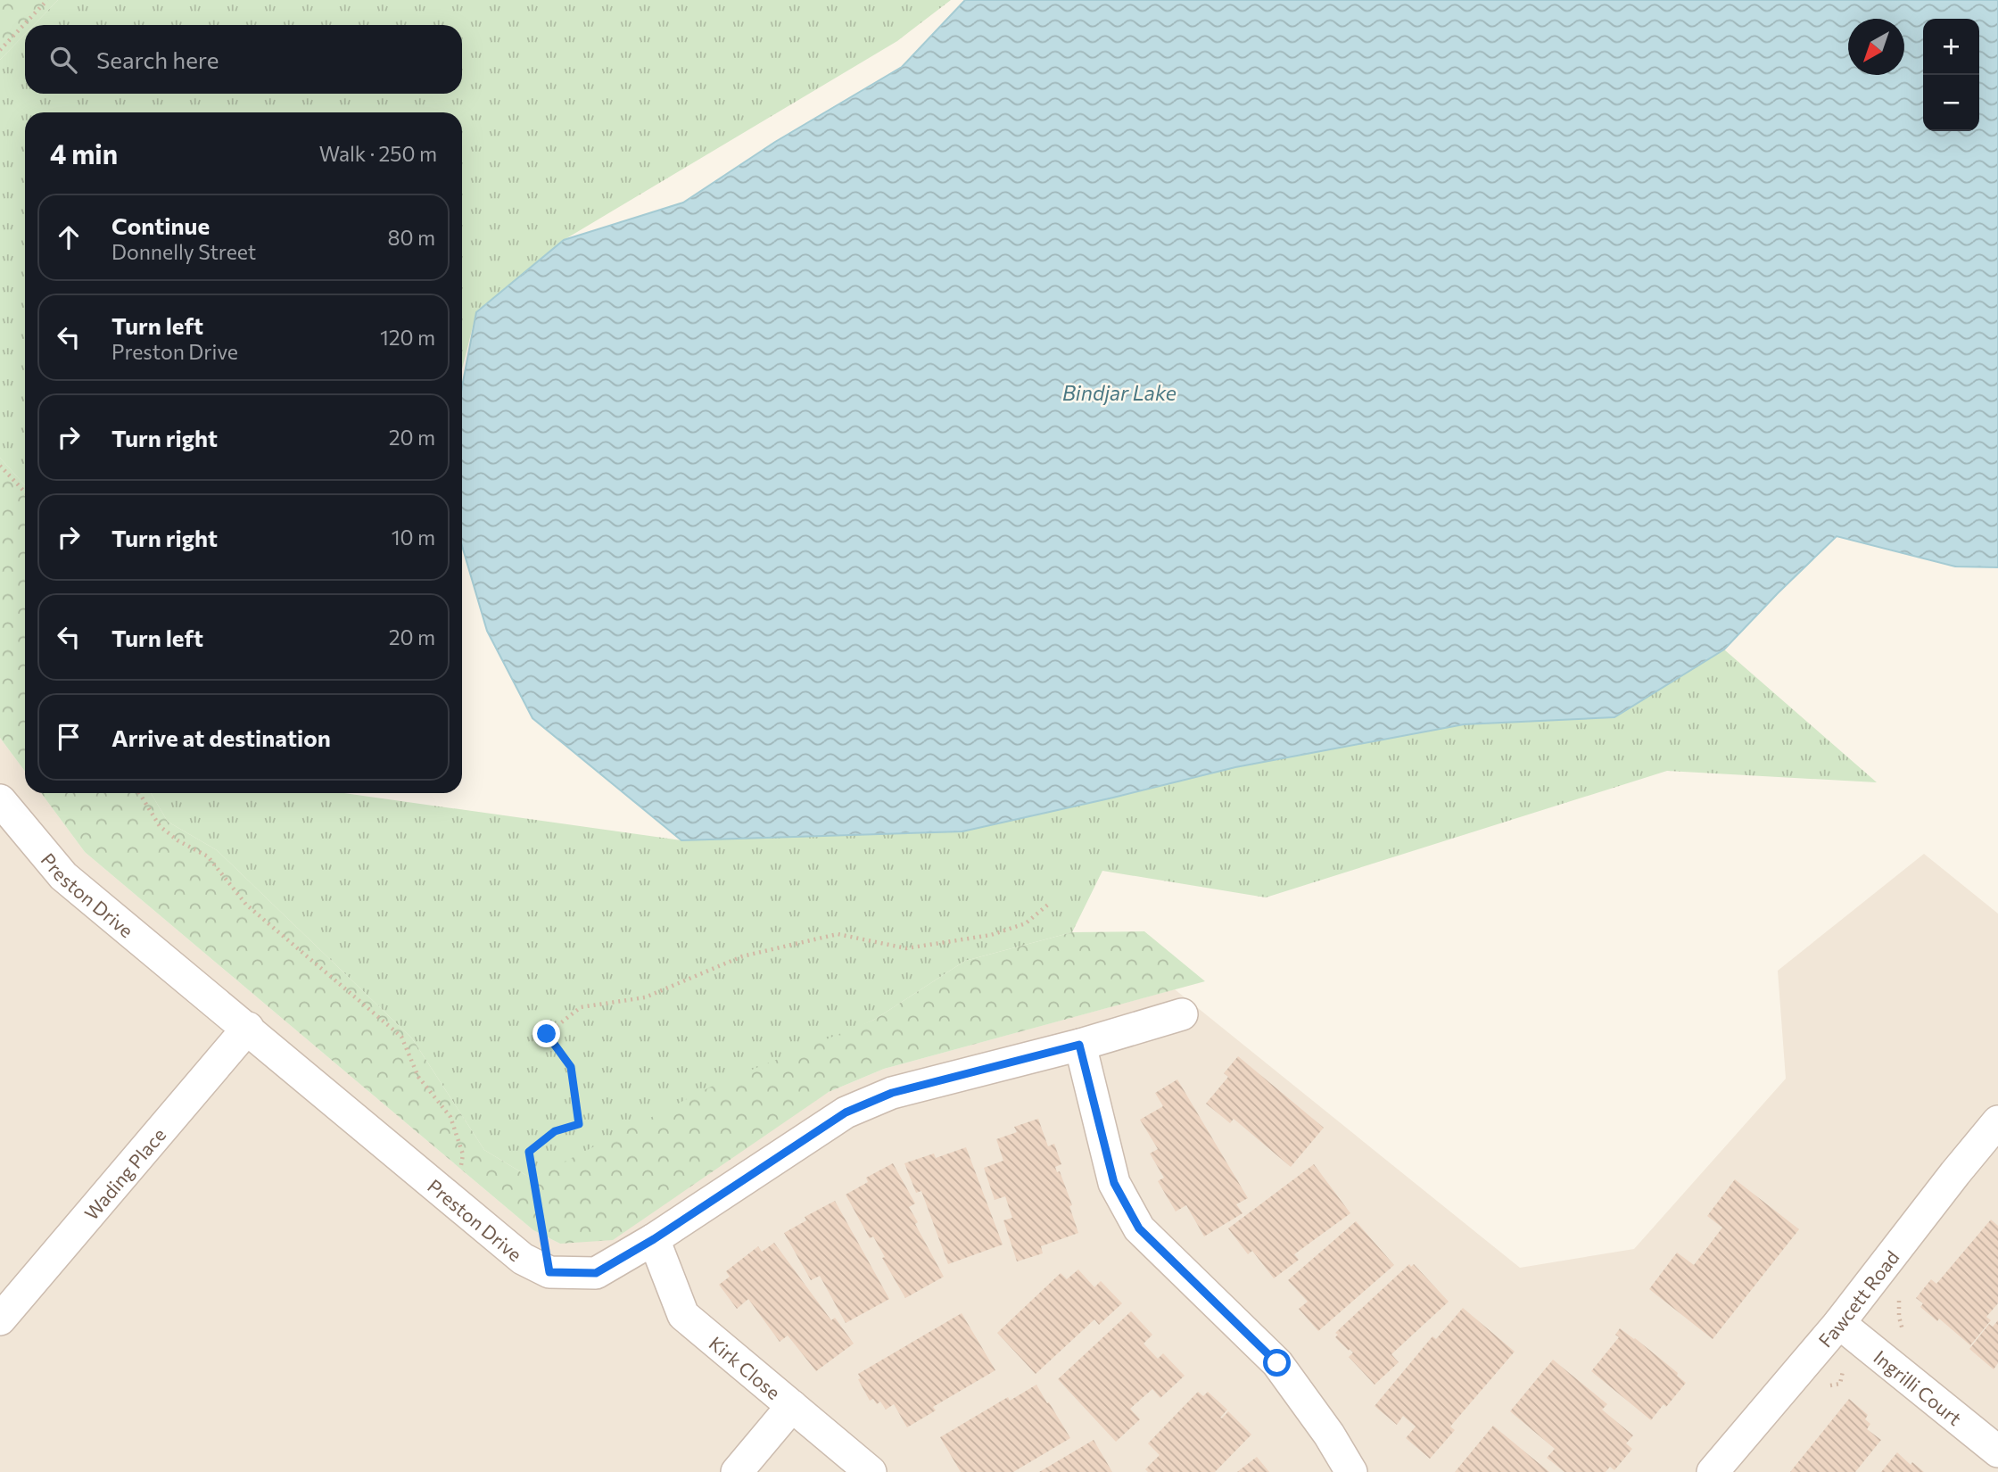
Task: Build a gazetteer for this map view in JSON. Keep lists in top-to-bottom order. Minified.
{"streets":{"street":["Preston Drive","Wading Place","Fawcett Road","Kirk Close","Ingrilli Court"]},"crossings":[["Preston Drive","Wading Place"],["Preston Drive","Kirk Close"],["Fawcett Road","Ingrilli Court"]],"water":["Bindjar Lake"],"north":"bottom left","page":{"map_buttons":["+","−"],"search":"Search here","heading":["4 min","Walk · 250 m"],"list":[["Continue","Donnelly Street","80 m"],["Turn left","Preston Drive","120 m"],["Turn right","20 m"],["Turn right","10 m"],["Turn left","20 m"],"Arrive at destination"]}}
